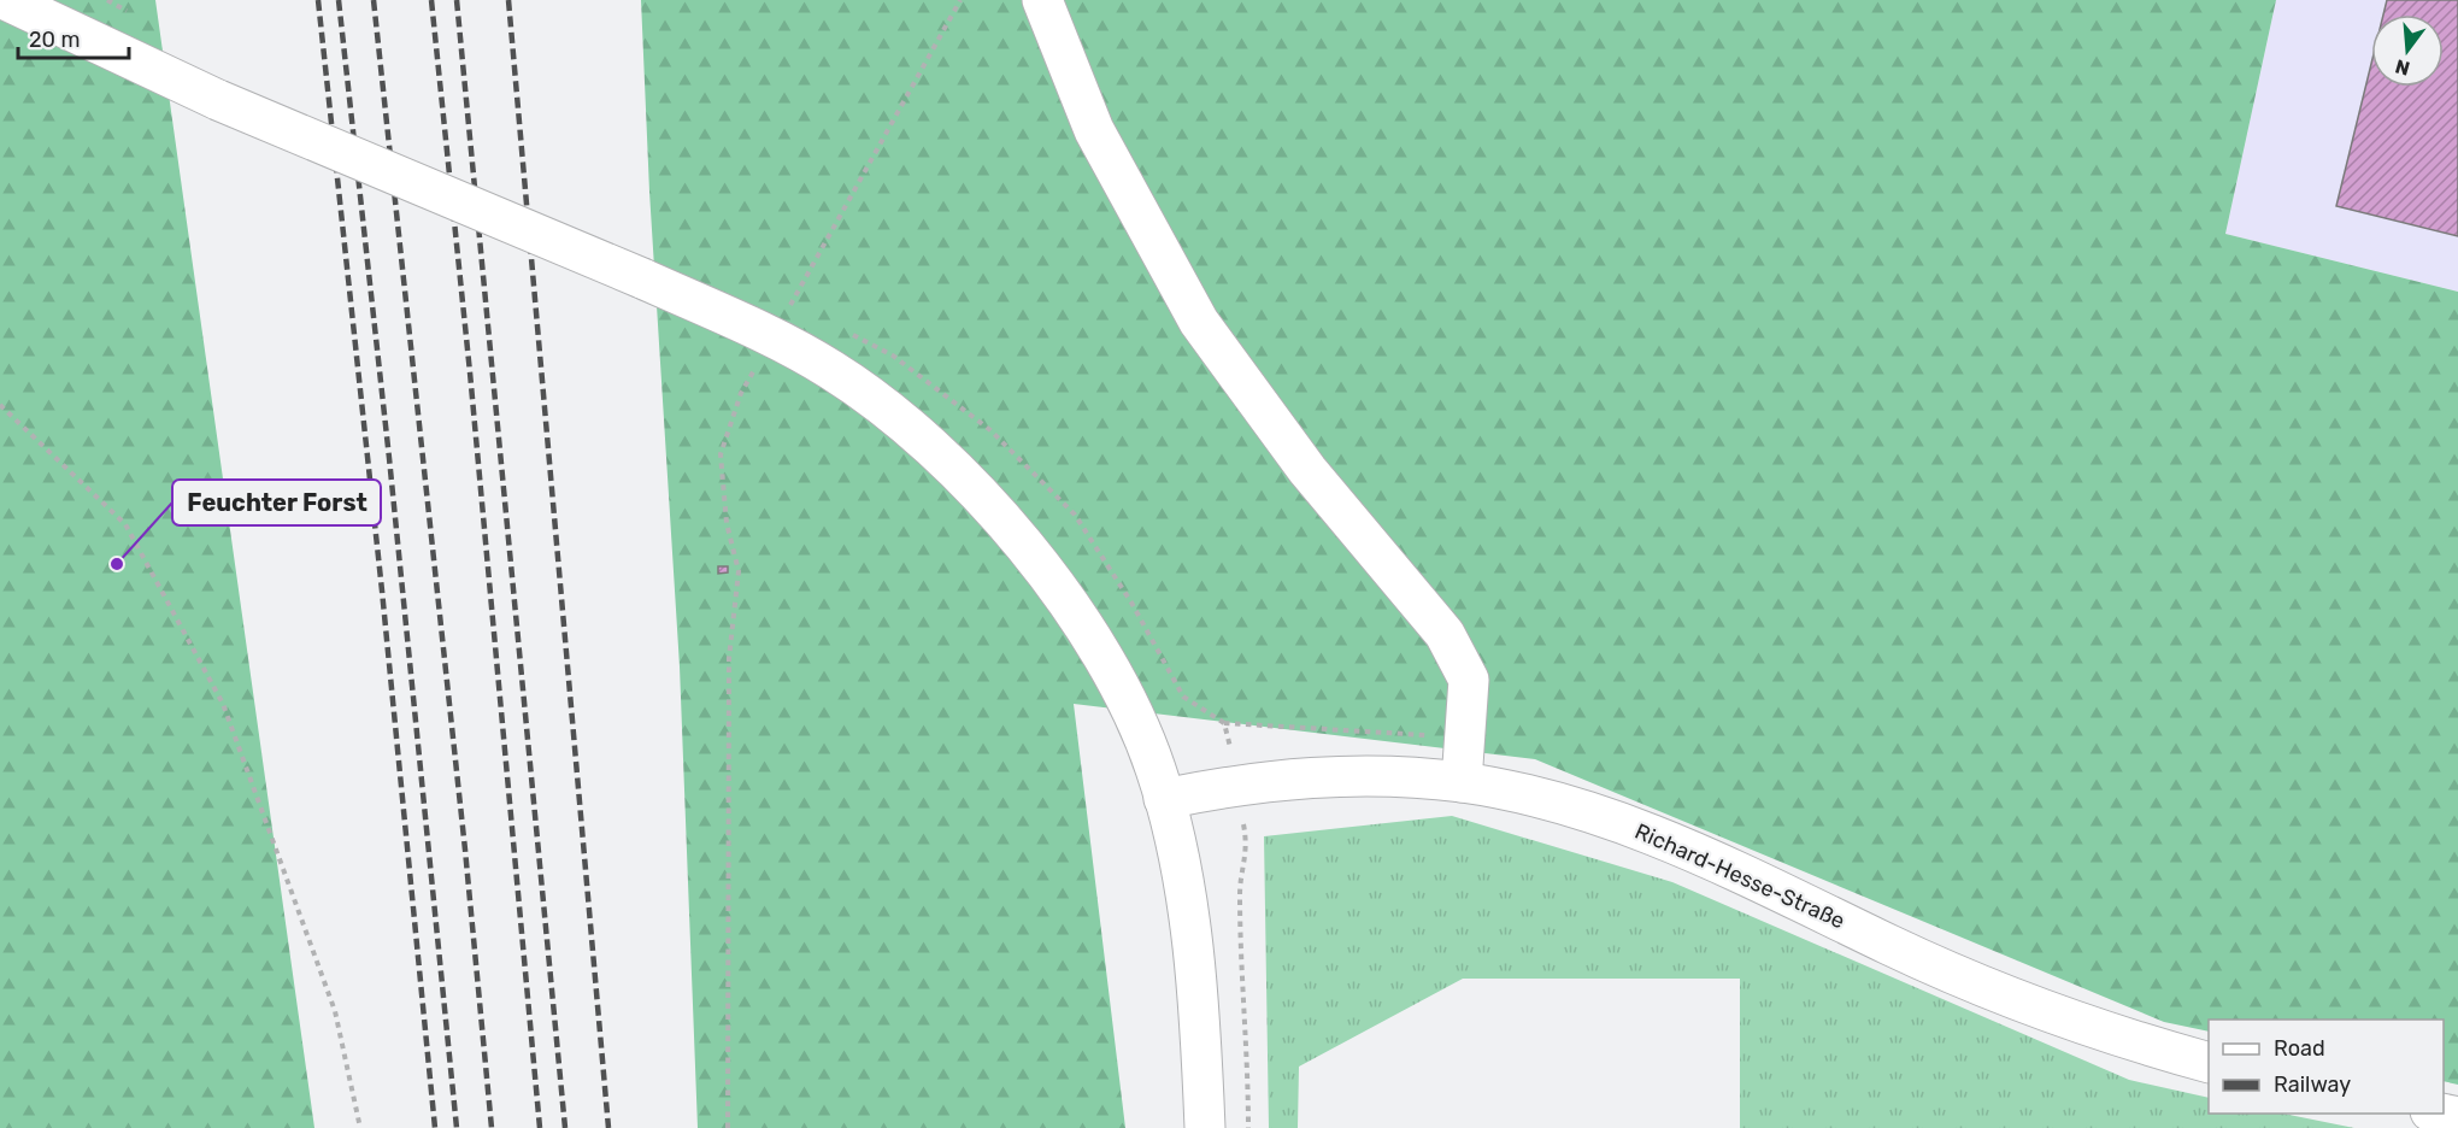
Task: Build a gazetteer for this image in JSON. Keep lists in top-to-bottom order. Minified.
{"streets":{"street":["Richard-Hesse-Straße"]},"places":["Feuchter Forst"],"legend":["Road","Railway"],"scale_bar":"20 m","north":"bottom"}
